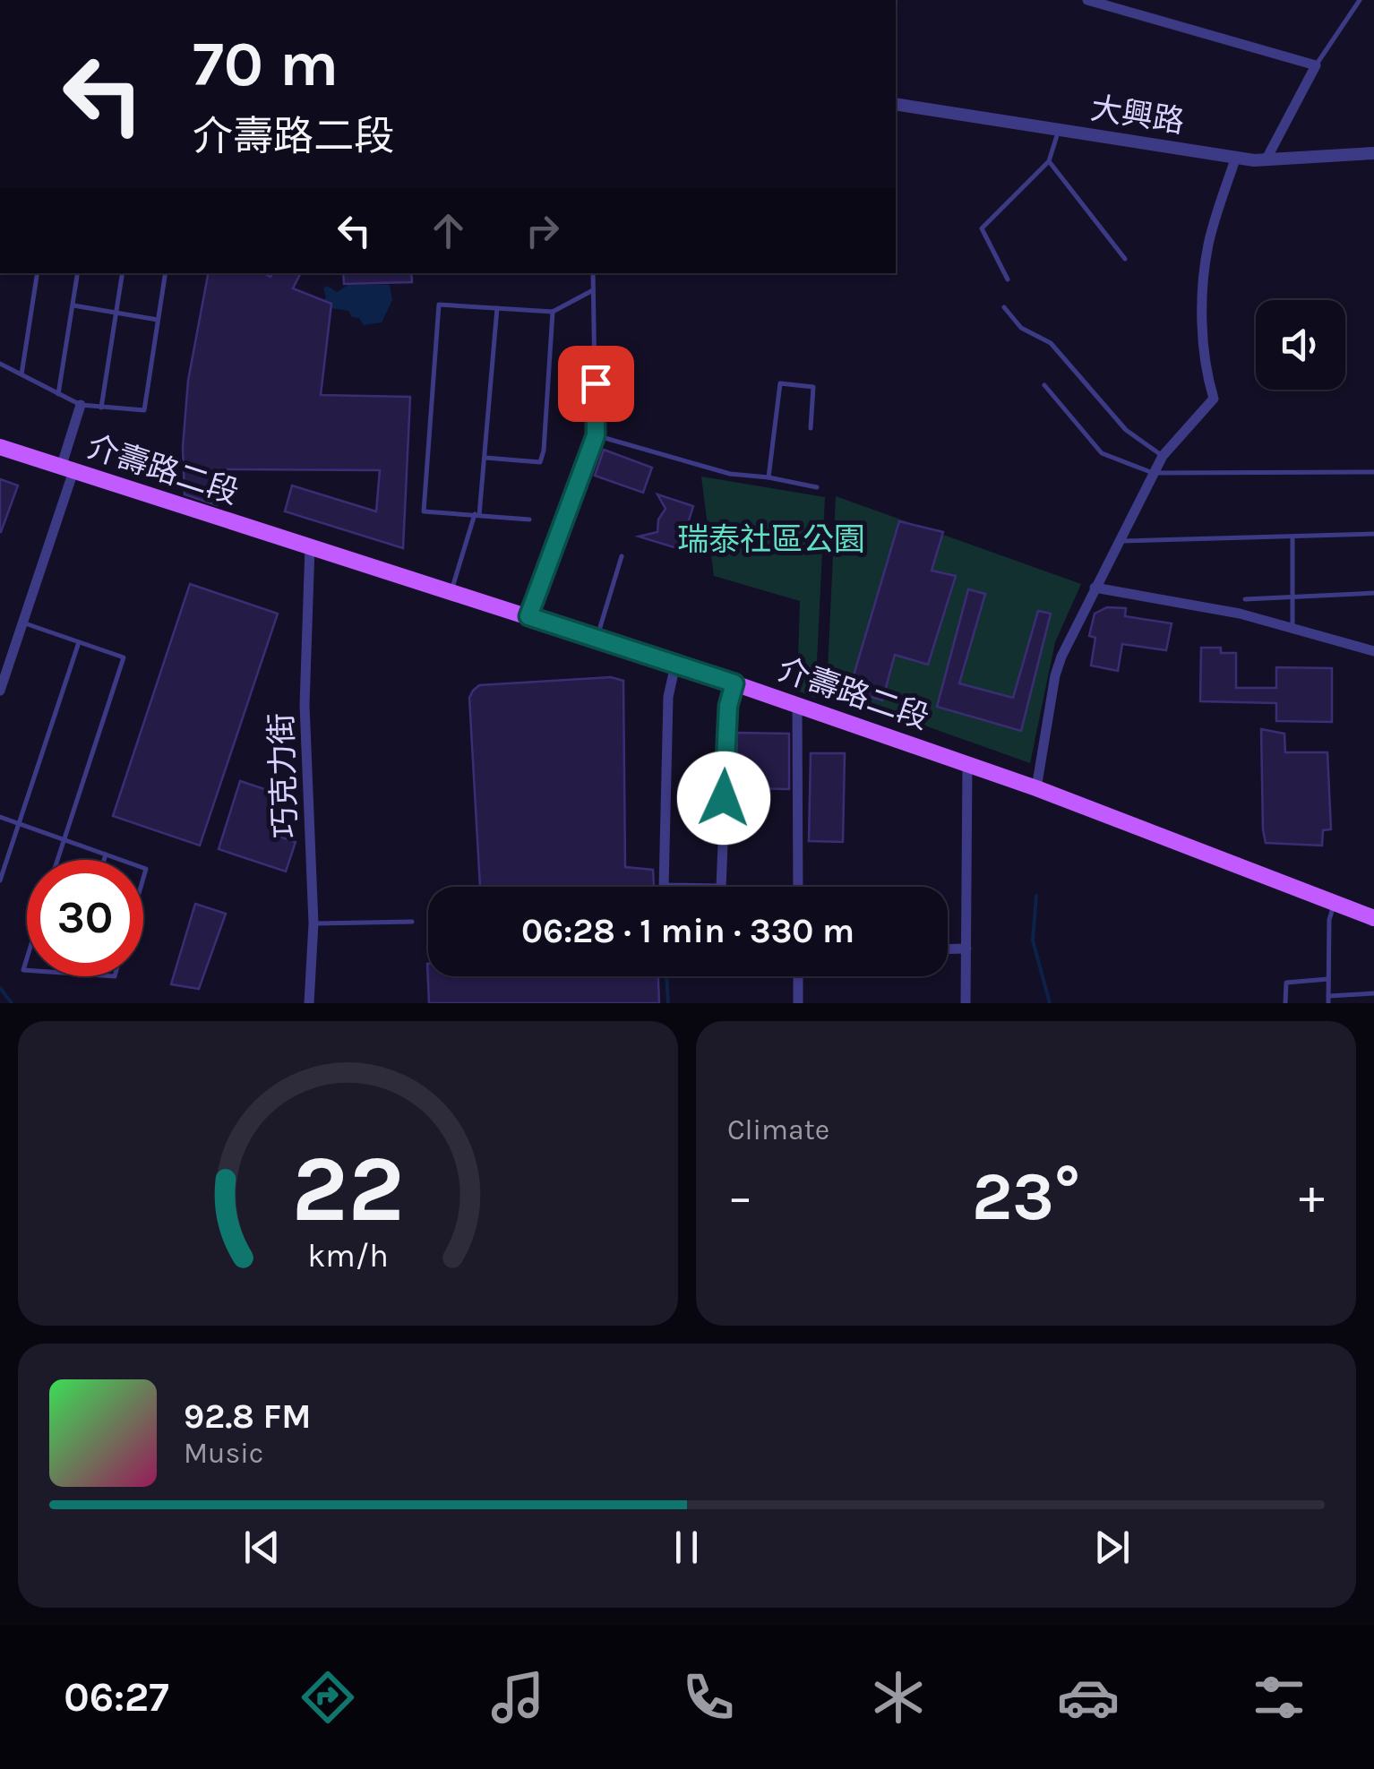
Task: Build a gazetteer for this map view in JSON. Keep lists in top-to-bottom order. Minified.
{"streets":{"main road":["介壽路二段"],"street":["大興路","巧克力街"]},"crossings":[["介壽路二段","巧克力街"]],"parks":["瑞泰社區公園"],"page":{"turn":["70 m","介壽路二段"],"limit":"30","trip":"06:28 · 1 min · 330 m","tile":"Climate","heat":["−","23°","+"],"song":["92.8 FM","Music"],"tabs":"06:27","gauge":["22","km/h"]}}
